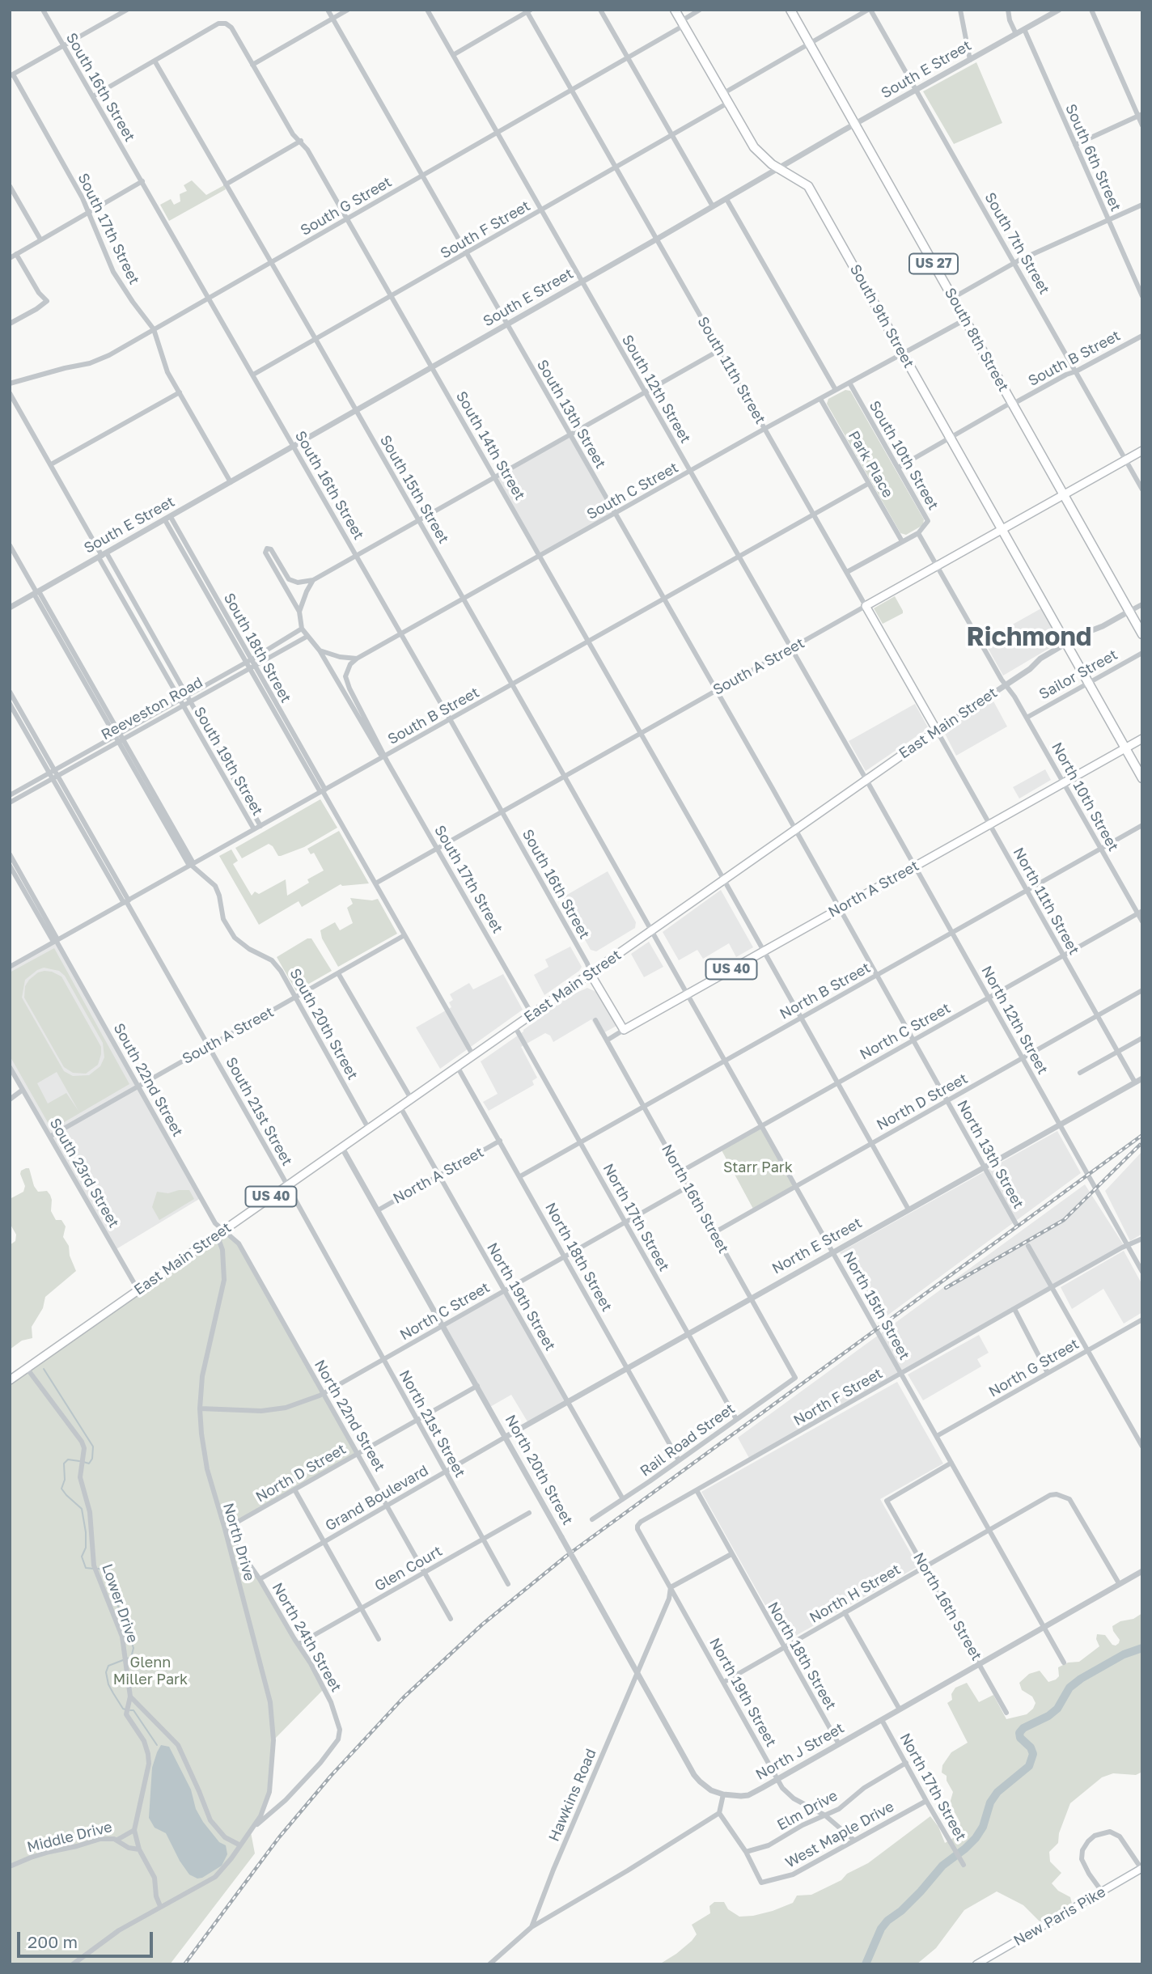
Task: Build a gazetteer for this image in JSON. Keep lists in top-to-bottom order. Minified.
{"streets":{"highway":["US 27","South 9th Street","South 8th Street"],"main road":["South 11th Street","South A Street","East Main Street","North A Street","US 40","New Paris Pike"],"street":["South E Street","South 16th Street","South 6th Street","South G Street","South 17th Street","South F Street","South 7th Street","South B Street","South 12th Street","South 13th Street","South 14th Street","South 10th Street","Park Place","South 15th Street","South C Street","South 18th Street","Sailor Street","Reeveston Road","South 19th Street","North 10th Street","North 11th Street","North B Street","North 12th Street","South 20th Street","North C Street","South 22nd Street","North D Street","South 21st Street","North 13th Street","South 23rd Street","North 16th Street","North 17th Street","North E Street","North 18th Street","North 19th Street","North 15th Street","North G Street","North F Street","North 22nd Street","North 21st Street","Rail Road Street","North 20th Street","Grand Boulevard","North Drive","Glen Court","North H Street","Lower Drive","North 24th Street","North J Street","Hawkins Road","Elm Drive","West Maple Drive","Middle Drive"]},"crossings":[["South E Street","South 16th Street"],["South E Street","South 6th Street"],["South E Street","South 17th Street"],["South E Street","South 7th Street"],["South E Street","South 9th Street"],["South E Street","South 8th Street"],["South E Street","South 11th Street"],["South E Street","South 12th Street"],["South E Street","South 13th Street"],["South E Street","South 14th Street"],["South E Street","South 15th Street"],["South E Street","South 18th Street"],["South E Street","South 19th Street"],["South E Street","South 20th Street"],["South 16th Street","South G Street"],["South 16th Street","South 17th Street"],["South 16th Street","South F Street"],["South 16th Street","South B Street"],["South 16th Street","South C Street"],["South 16th Street","South A Street"],["South 16th Street","Reeveston Road"],["South 16th Street","East Main Street"],["South G Street","South 17th Street"],["South G Street","South 9th Street"],["South G Street","South 11th Street"],["South G Street","South 12th Street"],["South G Street","South 13th Street"],["South G Street","South 14th Street"],["South G Street","South 15th Street"],["South 17th Street","South B Street"],["South 17th Street","South C Street"],["South 17th Street","South A Street"],["South 17th Street","Reeveston Road"],["South 17th Street","East Main Street"],["South F Street","South 9th Street"],["South F Street","South 11th Street"],["South F Street","South 12th Street"],["South F Street","South 13th Street"],["South F Street","South 14th Street"],["South F Street","South 15th Street"],["South 7th Street","South B Street"],["South 7th Street","South A Street"],["US 27","South 8th Street"],["US 27","East Main Street"],["South 9th Street","South B Street"],["South 9th Street","South C Street"],["South 9th Street","South A Street"],["South 9th Street","Sailor Street"],["South 9th Street","East Main Street"],["South 9th Street","North A Street"],["South 8th Street","South B Street"],["South 8th Street","South C Street"],["South 8th Street","South A Street"],["South 8th Street","East Main Street"],["South B Street","South 11th Street"],["South B Street","South 12th Street"],["South B Street","South 13th Street"],["South B Street","South 14th Street"],["South B Street","South 10th Street"],["South B Street","Park Place"],["South B Street","South 15th Street"],["South B Street","South 18th Street"],["South B Street","South 19th Street"],["South B Street","South 20th Street"],["South B Street","South 22nd Street"],["South B Street","South 21st Street"],["South 11th Street","South C Street"],["South 11th Street","South A Street"],["South 11th Street","East Main Street"],["South 11th Street","North 11th Street"],["South 12th Street","South C Street"],["South 12th Street","South A Street"],["South 12th Street","East Main Street"],["South 12th Street","North 12th Street"],["South 13th Street","South C Street"],["South 13th Street","South A Street"],["South 13th Street","East Main Street"],["South 13th Street","North 13th Street"],["South 14th Street","South 15th Street"],["South 14th Street","South C Street"],["South 14th Street","South A Street"],["South 14th Street","East Main Street"],["South 14th Street","North A Street"],["South 14th Street","North B Street"],["South 14th Street","North C Street"],["South 14th Street","North D Street"],["South 14th Street","North E Street"],["South 10th Street","South C Street"],["Park Place","South C Street"],["South 15th Street","South C Street"],["South 15th Street","South A Street"],["South 15th Street","East Main Street"],["South 15th Street","North 15th Street"],["South C Street","Reeveston Road"],["South 18th Street","South A Street"],["South 18th Street","Reeveston Road"],["South 18th Street","East Main Street"],["South A Street","South 20th Street"],["South A Street","South 22nd Street"],["South A Street","South 21st Street"],["South A Street","South 23rd Street"],["Sailor Street","North 10th Street"],["Reeveston Road","South 19th Street"],["Reeveston Road","South 20th Street"],["Reeveston Road","South 21st Street"],["East Main Street","North 10th Street"],["East Main Street","North 11th Street"],["East Main Street","North 12th Street"],["East Main Street","South 20th Street"],["East Main Street","South 22nd Street"],["East Main Street","South 21st Street"],["East Main Street","North 13th Street"],["East Main Street","South 23rd Street"],["East Main Street","North 17th Street"],["East Main Street","North 18th Street"],["East Main Street","North 19th Street"],["East Main Street","North 15th Street"],["East Main Street","North 22nd Street"],["East Main Street","North 21st Street"],["East Main Street","North 20th Street"],["East Main Street","North Drive"],["East Main Street","Lower Drive"],["North 10th Street","North A Street"],["North 10th Street","North B Street"],["North 10th Street","North C Street"],["North A Street","North 11th Street"],["North A Street","North 12th Street"],["North A Street","North 13th Street"],["North A Street","North 16th Street"],["North A Street","North 18th Street"],["North A Street","North 19th Street"],["North A Street","North 15th Street"],["North A Street","North 20th Street"],["North 11th Street","North B Street"],["North 11th Street","North C Street"],["North 11th Street","North D Street"],["North 11th Street","North E Street"],["North B Street","North 12th Street"],["North B Street","North 13th Street"],["North B Street","North 16th Street"],["North B Street","North 17th Street"],["North B Street","North 18th Street"],["North B Street","North 15th Street"],["North 12th Street","North C Street"],["North 12th Street","North D Street"],["North 12th Street","North E Street"],["North 12th Street","North F Street"],["North C Street","North 13th Street"],["North C Street","North 16th Street"],["North C Street","North 17th Street"],["North C Street","North 18th Street"],["North C Street","North 19th Street"],["North C Street","North 15th Street"],["North C Street","North 22nd Street"],["North C Street","North 21st Street"],["North C Street","North 20th Street"],["North C Street","North Drive"],["South 22nd Street","North 22nd Street"],["South 22nd Street","North Drive"],["North D Street","North 13th Street"],["North D Street","North 16th Street"],["North D Street","North 15th Street"],["North D Street","North 22nd Street"],["North D Street","North 21st Street"],["North D Street","North 20th Street"],["North D Street","North Drive"],["North D Street","North 24th Street"],["South 21st Street","North 21st Street"],["North 13th Street","North E Street"],["North 16th Street","North E Street"],["North 16th Street","North 15th Street"],["North 16th Street","Rail Road Street"],["North 16th Street","North H Street"],["North 16th Street","North J Street"],["North 17th Street","North E Street"],["North 17th Street","Rail Road Street"],["North 17th Street","North J Street"],["North 17th Street","Elm Drive"],["North 17th Street","West Maple Drive"],["North E Street","North 18th Street"],["North E Street","North 19th Street"],["North E Street","North 15th Street"],["North E Street","North 20th Street"],["North E Street","Grand Boulevard"],["North 18th Street","North F Street"],["North 18th Street","Rail Road Street"],["North 18th Street","North H Street"],["North 18th Street","North J Street"],["North 19th Street","North F Street"],["North 19th Street","Rail Road Street"],["North 19th Street","North H Street"],["North 19th Street","North J Street"],["North 19th Street","Elm Drive"],["North 19th Street","West Maple Drive"],["North 15th Street","North G Street"],["North 15th Street","North F Street"],["North 15th Street","North H Street"],["North 15th Street","North J Street"],["North 22nd Street","Grand Boulevard"],["North 22nd Street","North Drive"],["North 22nd Street","Glen Court"],["North 21st Street","Grand Boulevard"],["North 21st Street","Glen Court"],["North 20th Street","Grand Boulevard"],["North 20th Street","North J Street"],["North 20th Street","Hawkins Road"],["Grand Boulevard","North 24th Street"],["North Drive","North 24th Street"],["Glen Court","North 24th Street"],["North H Street","North J Street"],["Lower Drive","Middle Drive"],["Elm Drive","West Maple Drive"]],"districts":["Richmond"],"parks":["Starr Park","Glenn Miller Park"],"scale_bar":"200 m"}
